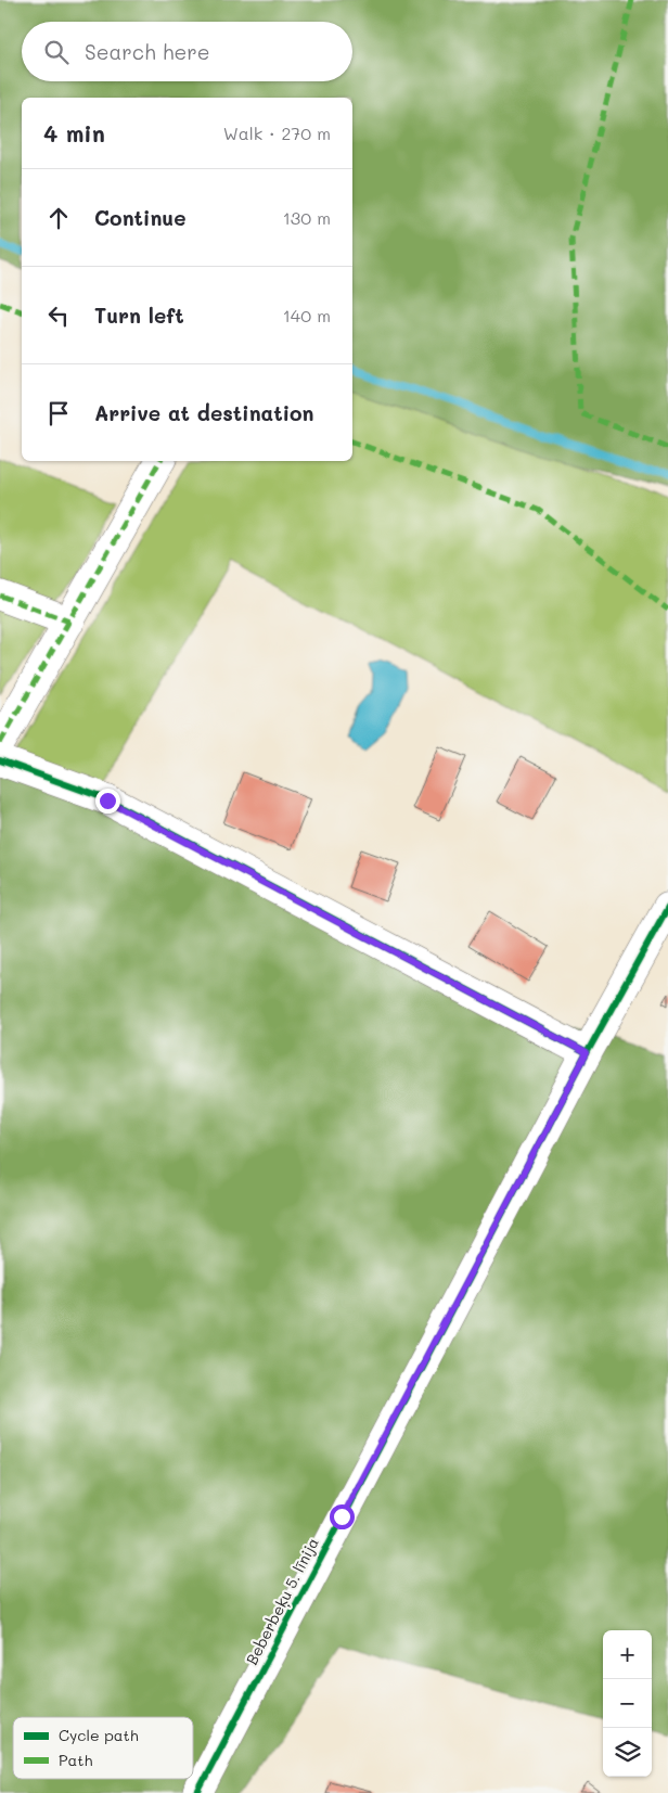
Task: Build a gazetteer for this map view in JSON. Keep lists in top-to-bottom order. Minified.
{"streets":{"street":["Beberbeķu 5. līnija"]},"legend":["Cycle path","Path"],"page":{"search":"Search here","heading":["4 min","Walk · 270 m"],"list":[["Continue","130 m"],["Turn left","140 m"],"Arrive at destination"],"map_buttons":["+","−"]}}
